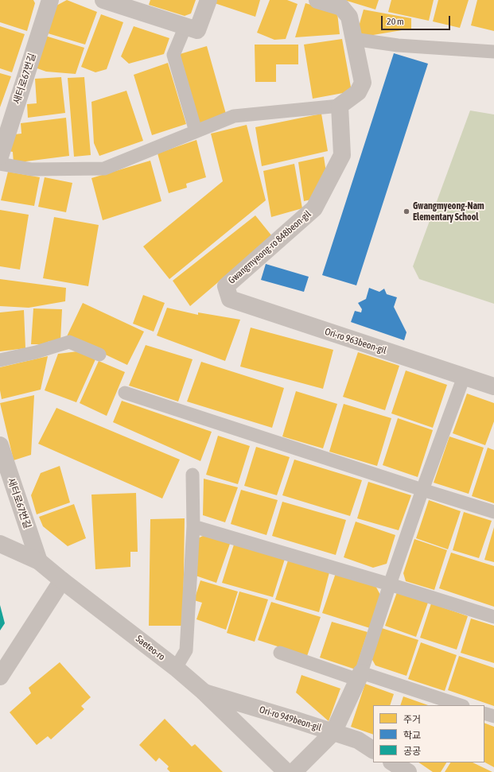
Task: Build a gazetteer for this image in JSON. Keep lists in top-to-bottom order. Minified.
{"streets":{"street":["새터로67번길","Gwangmyeong-ro 848beon-gil","Ori-ro 963beon-gil","Saeteo-ro","Ori-ro 949beon-gil"]},"crossings":[["새터로67번길","Saeteo-ro"],["Gwangmyeong-ro 848beon-gil","Ori-ro 963beon-gil"],["Saeteo-ro","Ori-ro 949beon-gil"]],"places":["Gwangmyeong-Nam Elementary School"],"legend":["주거","학교","공공"],"scale_bar":"20 m"}
